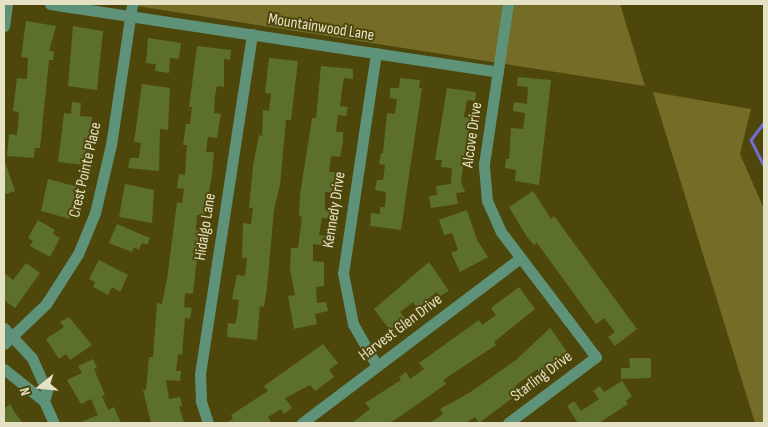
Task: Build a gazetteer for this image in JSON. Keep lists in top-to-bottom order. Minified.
{"streets":{"street":["Mountainwood Lane","Alcove Drive","Crest Pointe Place","Kennedy Drive","Hidalgo Lane","Harvest Glen Drive","Starling Drive"]},"crossings":[["Mountainwood Lane","Alcove Drive"],["Mountainwood Lane","Crest Pointe Place"],["Mountainwood Lane","Kennedy Drive"],["Mountainwood Lane","Hidalgo Lane"],["Alcove Drive","Harvest Glen Drive"],["Alcove Drive","Starling Drive"],["Kennedy Drive","Harvest Glen Drive"]],"north":"left"}
